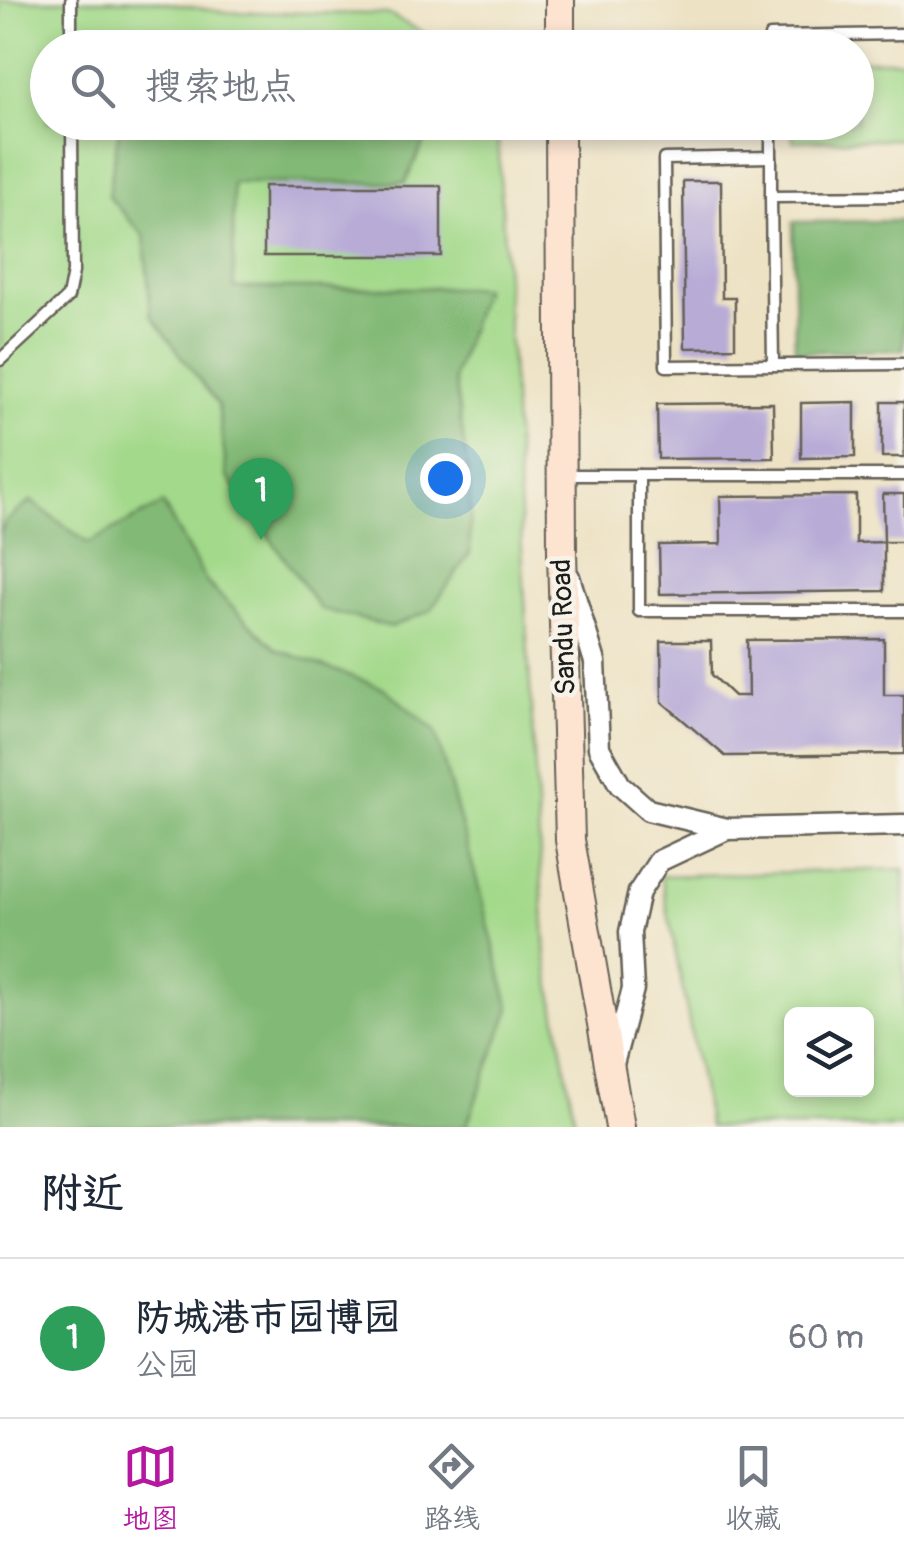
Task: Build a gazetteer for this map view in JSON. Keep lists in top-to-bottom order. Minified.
{"streets":{"main road":["Sandu Road"]},"page":{"search":"搜索地点","pins":"1","heading":"附近","list":[{"mark":"1","name":"防城港市园博园","note":"公园","value":"60 m"}],"nav":["地图","路线","收藏"]}}
